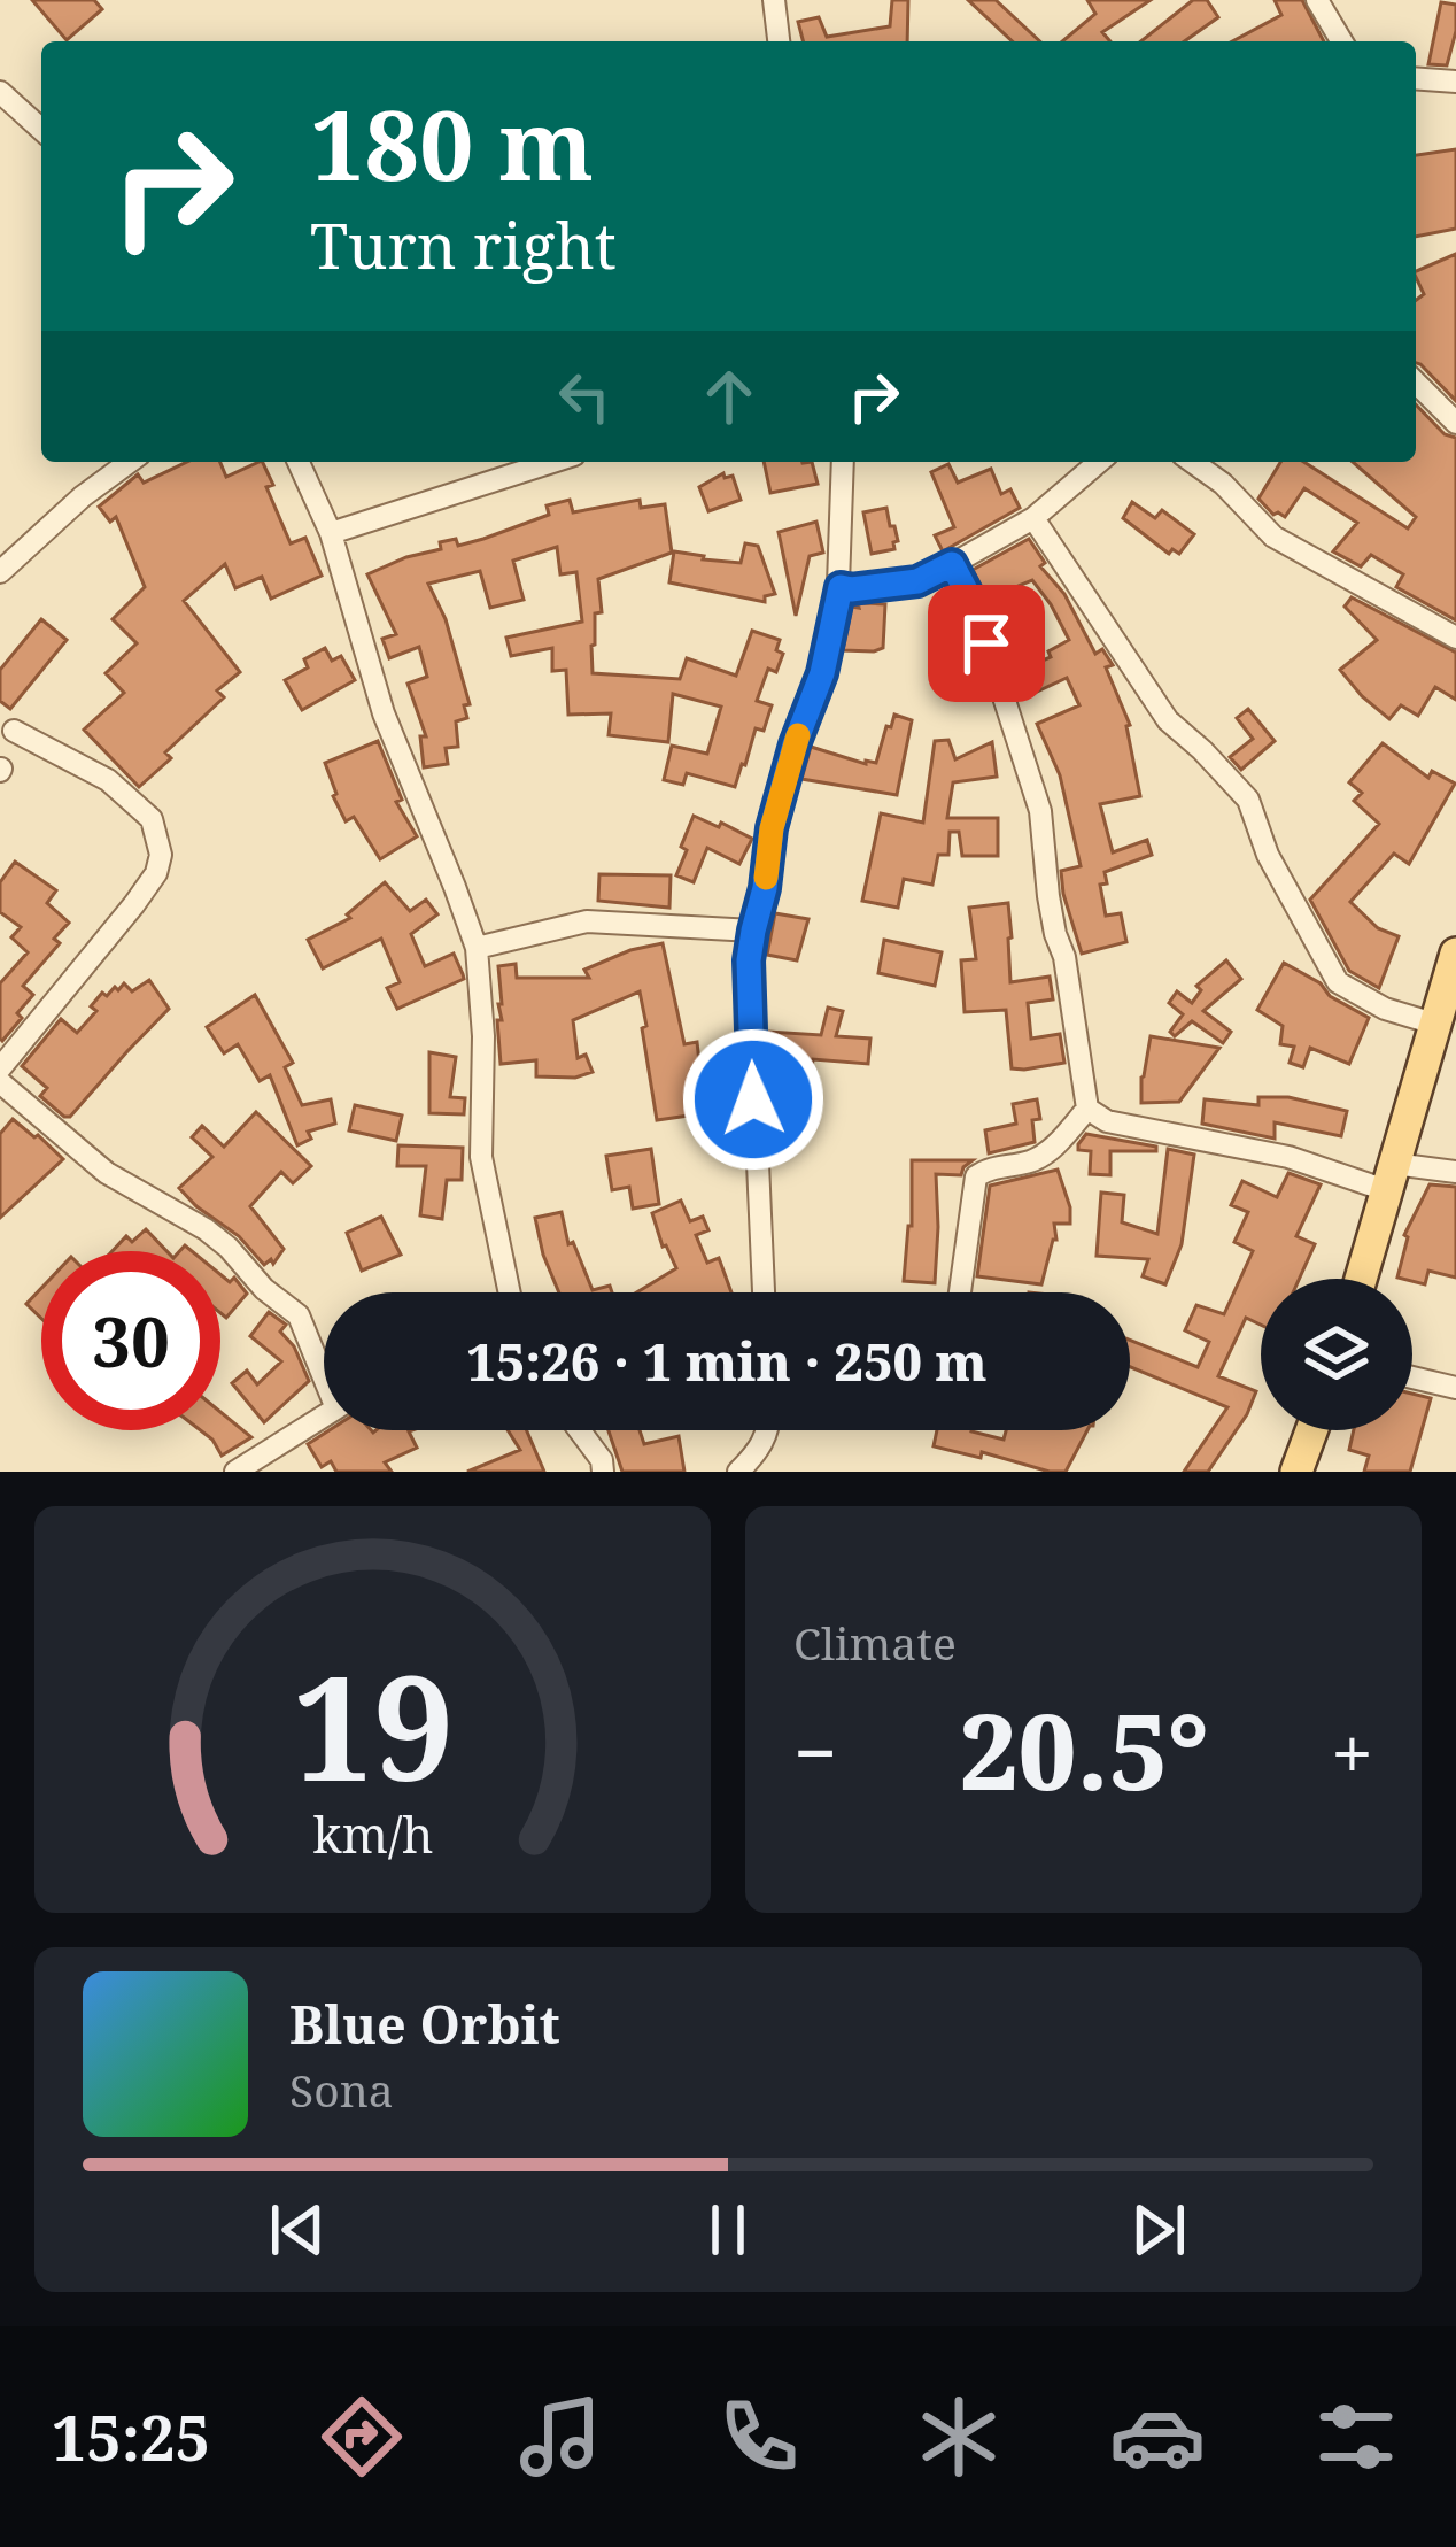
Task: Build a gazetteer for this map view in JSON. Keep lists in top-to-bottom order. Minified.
{"page":{"turn":["180 m","Turn right"],"limit":"30","trip":"15:26 · 1 min · 250 m","tile":"Climate","heat":["−","20.5°","+"],"song":["Blue Orbit","Sona"],"tabs":"15:25","gauge":["19","km/h"]}}
